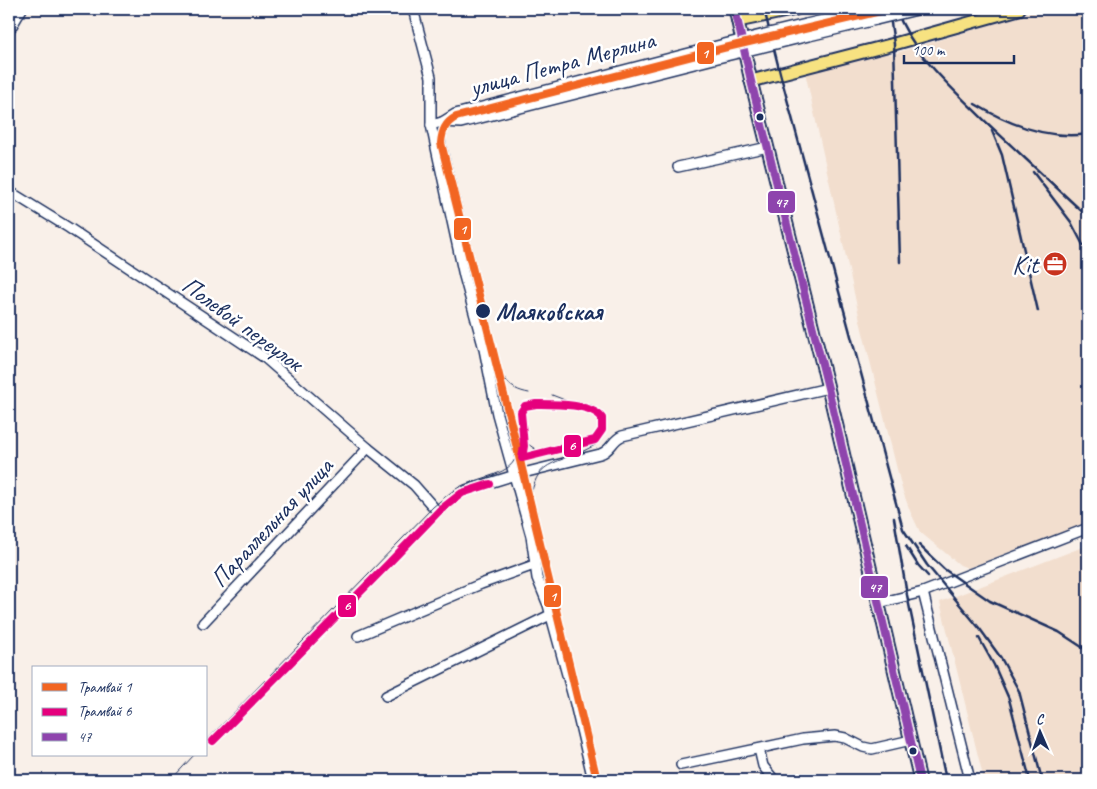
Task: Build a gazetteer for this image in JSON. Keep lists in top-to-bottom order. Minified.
{"streets":{"street":["улица Петра Мерлина","Полевой переулок","Параллельная улица"]},"crossings":[["Полевой переулок","Параллельная улица"]],"places":{"office":["Kit"],"other":["Маяковская"]},"lines":["tram line 1","transit line 47","tram line 6"],"legend":["Трамвай 1","Трамвай 6","47"],"scale_bar":"100 m","north":"top"}
